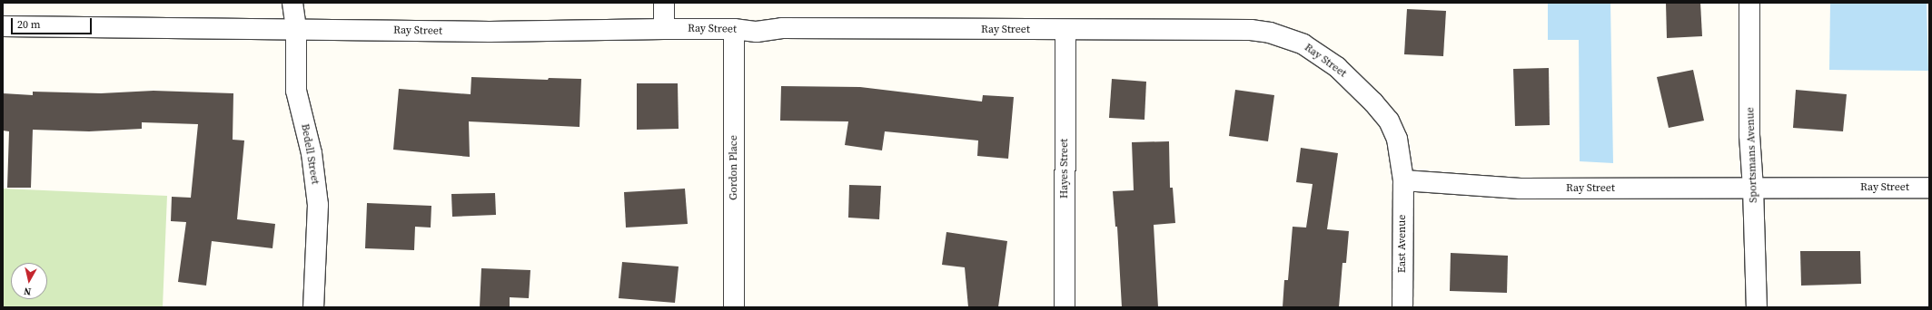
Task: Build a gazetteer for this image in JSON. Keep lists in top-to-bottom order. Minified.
{"streets":{"street":["Ray Street","Bedell Street","Sportsmans Avenue","Gordon Place","Hayes Street","East Avenue"]},"crossings":[["Ray Street","Bedell Street"],["Ray Street","Sportsmans Avenue"],["Ray Street","Gordon Place"],["Ray Street","Hayes Street"],["Ray Street","East Avenue"]],"scale_bar":"20 m","north":"bottom"}
